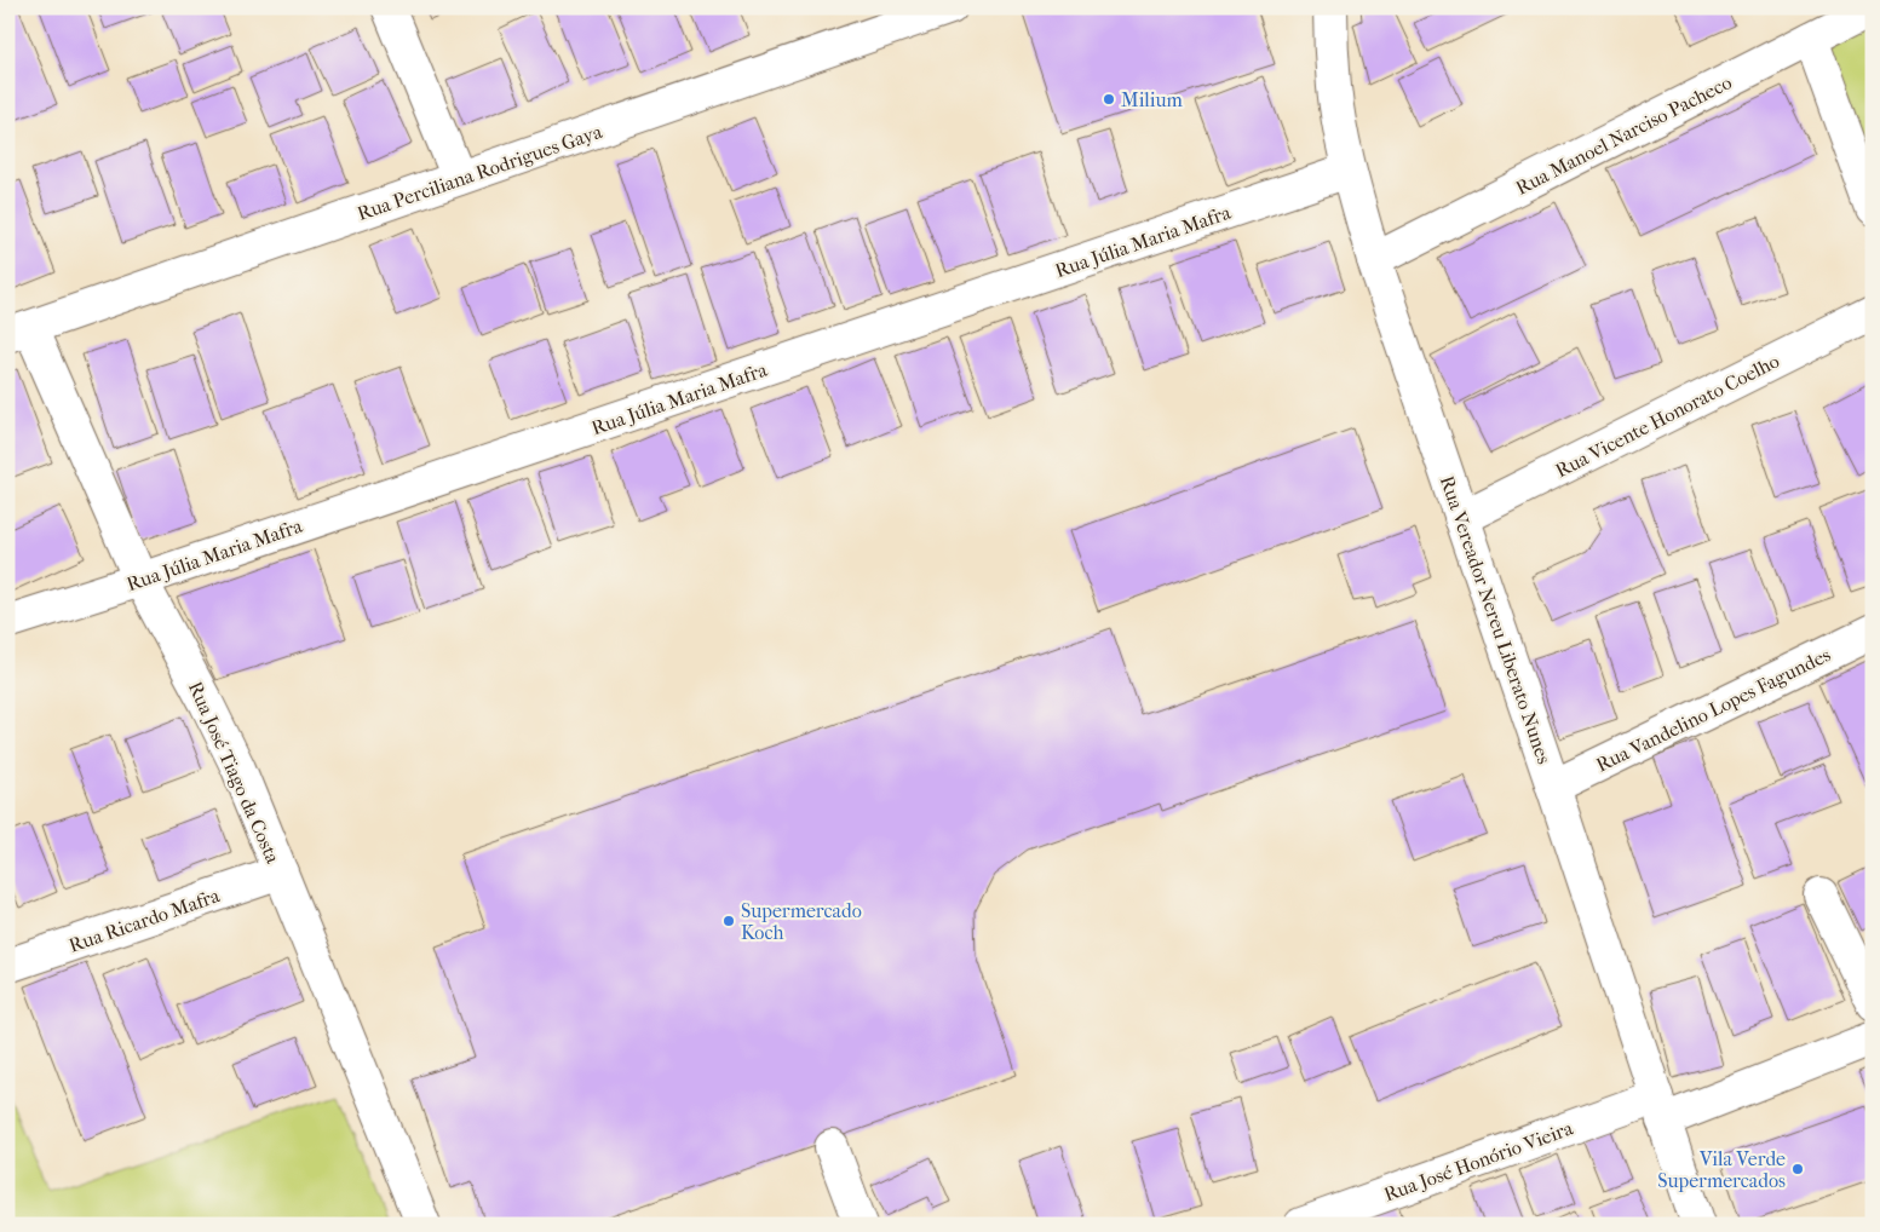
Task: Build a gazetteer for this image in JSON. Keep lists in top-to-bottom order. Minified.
{"streets":{"street":["Rua Manoel Narciso Pacheco","Rua Perciliana Rodrigues Gaya","Rua Júlia Maria Mafra","Rua Vicente Honorato Coelho","Rua Vereador Nereu Liberato Nunes","Rua Vandelino Lopes Fagundes","Rua José Tiago da Costa","Rua Ricardo Mafra","Rua José Honório Vieira"]},"crossings":[["Rua Manoel Narciso Pacheco","Rua Vereador Nereu Liberato Nunes"],["Rua Perciliana Rodrigues Gaya","Rua José Tiago da Costa"],["Rua Júlia Maria Mafra","Rua Vereador Nereu Liberato Nunes"],["Rua Júlia Maria Mafra","Rua José Tiago da Costa"],["Rua Vicente Honorato Coelho","Rua Vereador Nereu Liberato Nunes"],["Rua Vereador Nereu Liberato Nunes","Rua Vandelino Lopes Fagundes"],["Rua Vereador Nereu Liberato Nunes","Rua José Honório Vieira"],["Rua José Tiago da Costa","Rua Ricardo Mafra"]],"places":["Milium","Supermercado Koch","Vila Verde Supermercados"]}
